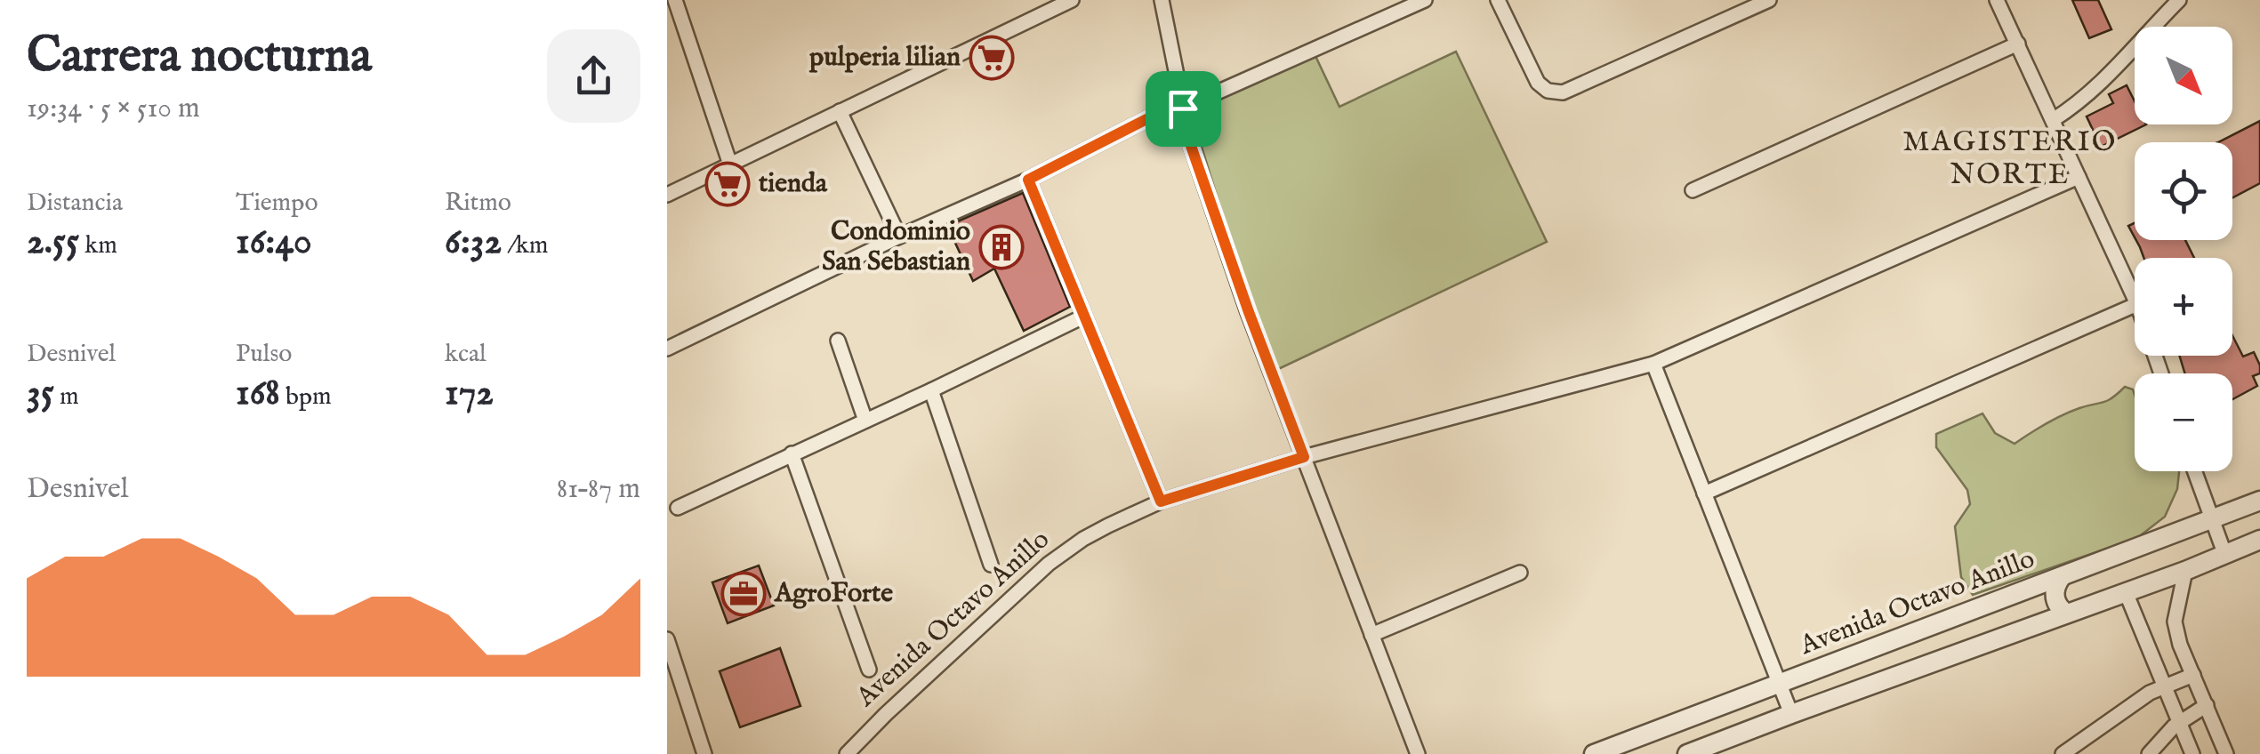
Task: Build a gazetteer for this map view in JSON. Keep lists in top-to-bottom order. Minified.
{"streets":{"street":["Avenida Octavo Anillo"]},"districts":["MAGISTERIO NORTE"],"places":{"supermarket":["pulperia lilian","tienda"],"building":["Condominio San Sebastian"],"office":["AgroForte"]},"north":"bottom right","page":{"heading":["Carrera nocturna","19:34 · 5 × 510 m"],"map_buttons":["+","−"],"stats":[["Distancia","2.55 km"],["Tiempo","16:40"],["Ritmo","6:32 /km"],["Desnivel","35 m"],["Pulso","168 bpm"],["kcal","172"]],"chart":["Desnivel","81–87 m"]}}
